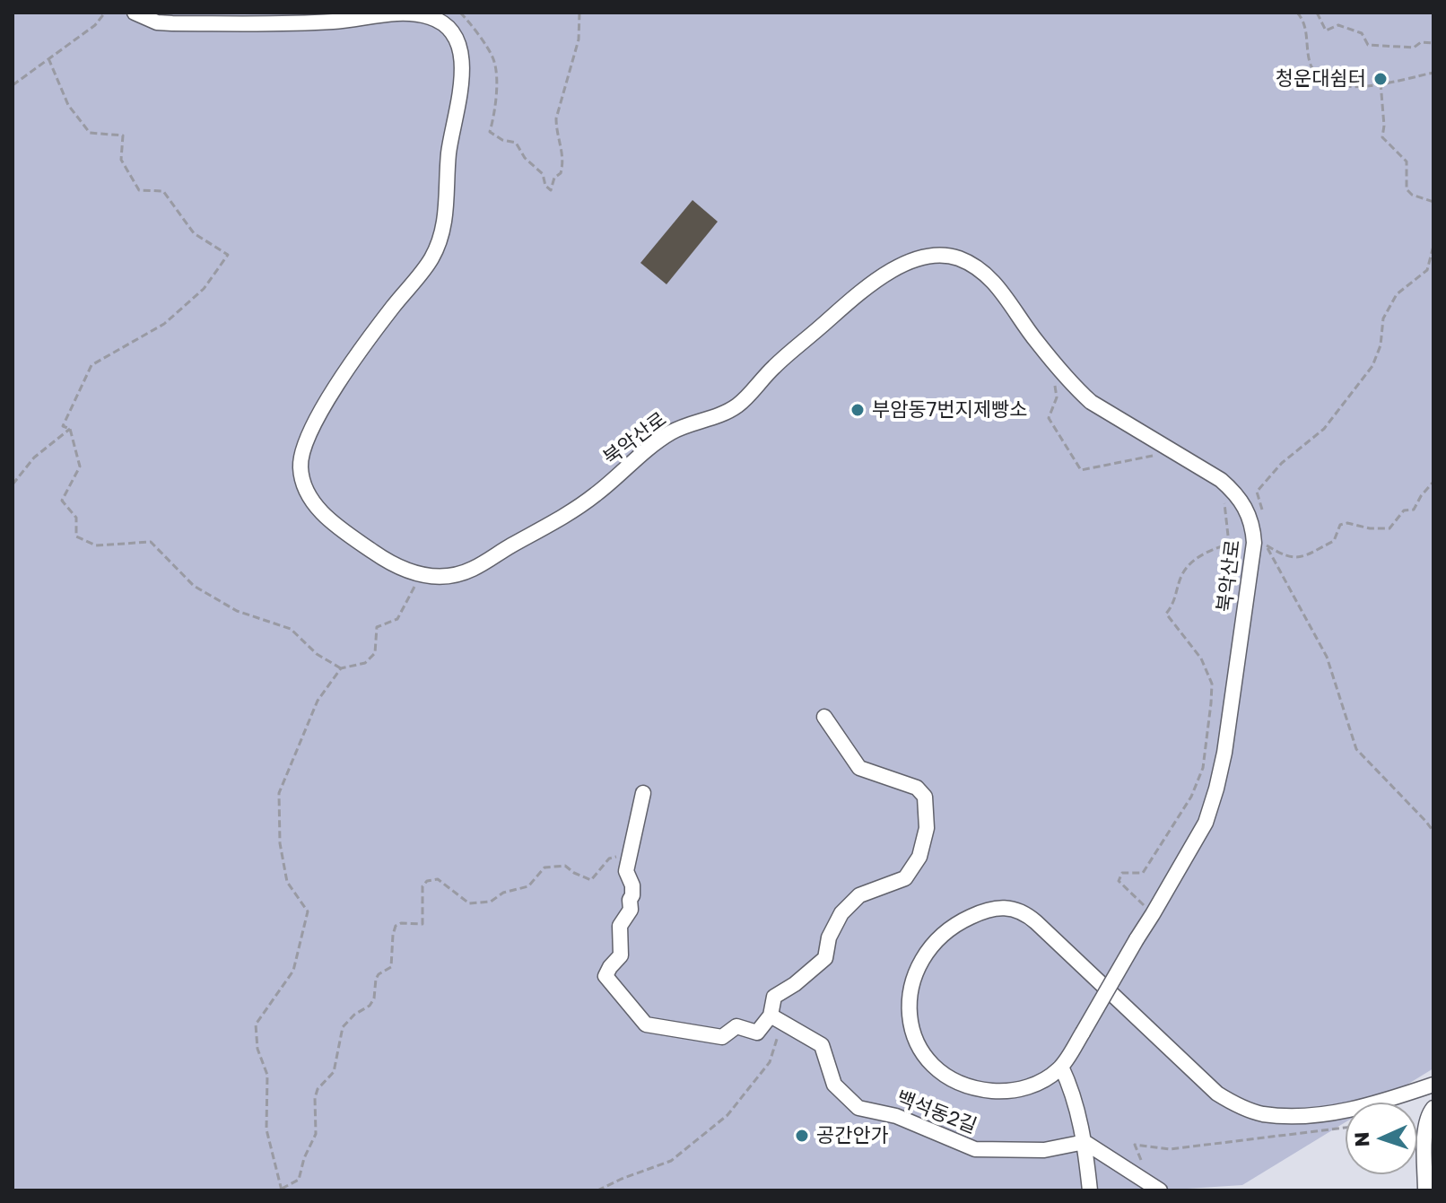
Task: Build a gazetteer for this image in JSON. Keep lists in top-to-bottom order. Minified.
{"streets":{"street":["북악산로","백석동2길"]},"places":["청운대쉼터","부암동7번지제빵소","공간안가"],"north":"left"}
